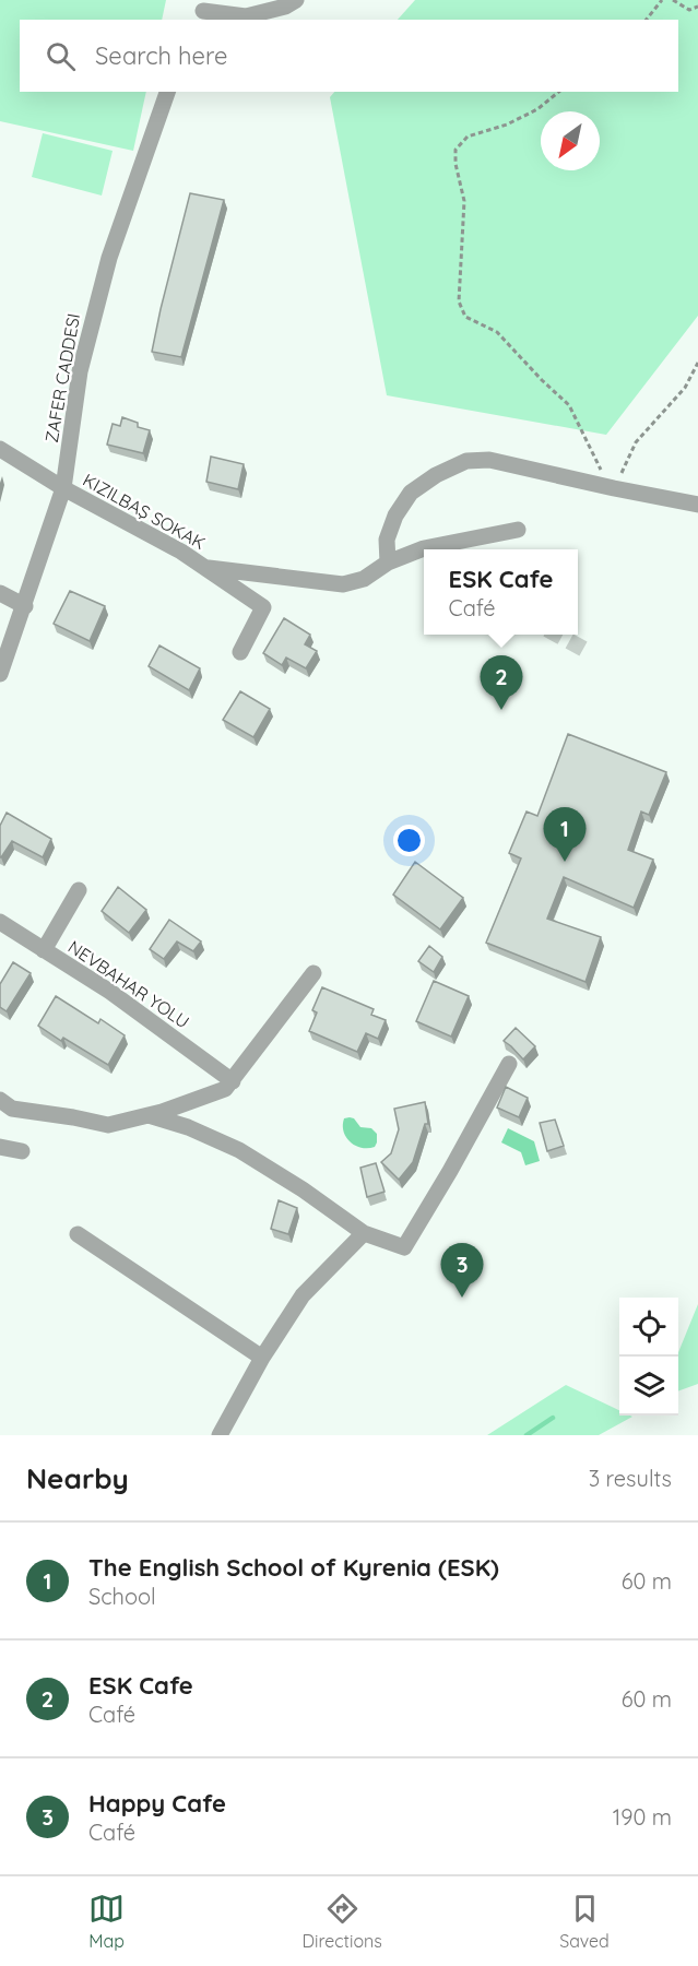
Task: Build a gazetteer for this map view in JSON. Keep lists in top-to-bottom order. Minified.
{"streets":{"street":["ZAFER CADDESI","KIZILBAŞ SOKAK","NEVBAHAR YOLU"]},"crossings":[["ZAFER CADDESI","KIZILBAŞ SOKAK"]],"north":"bottom left","page":{"search":"Search here","popup":["ESK Cafe","Café"],"pins":["2","1","3"],"heading":["Nearby","3 results"],"list":[{"mark":"1","name":"The English School of Kyrenia (ESK)","note":"School","value":"60 m"},{"mark":"2","name":"ESK Cafe","note":"Café","value":"60 m"},{"mark":"3","name":"Happy Cafe","note":"Café","value":"190 m"}],"nav":["Map","Directions","Saved"]}}
